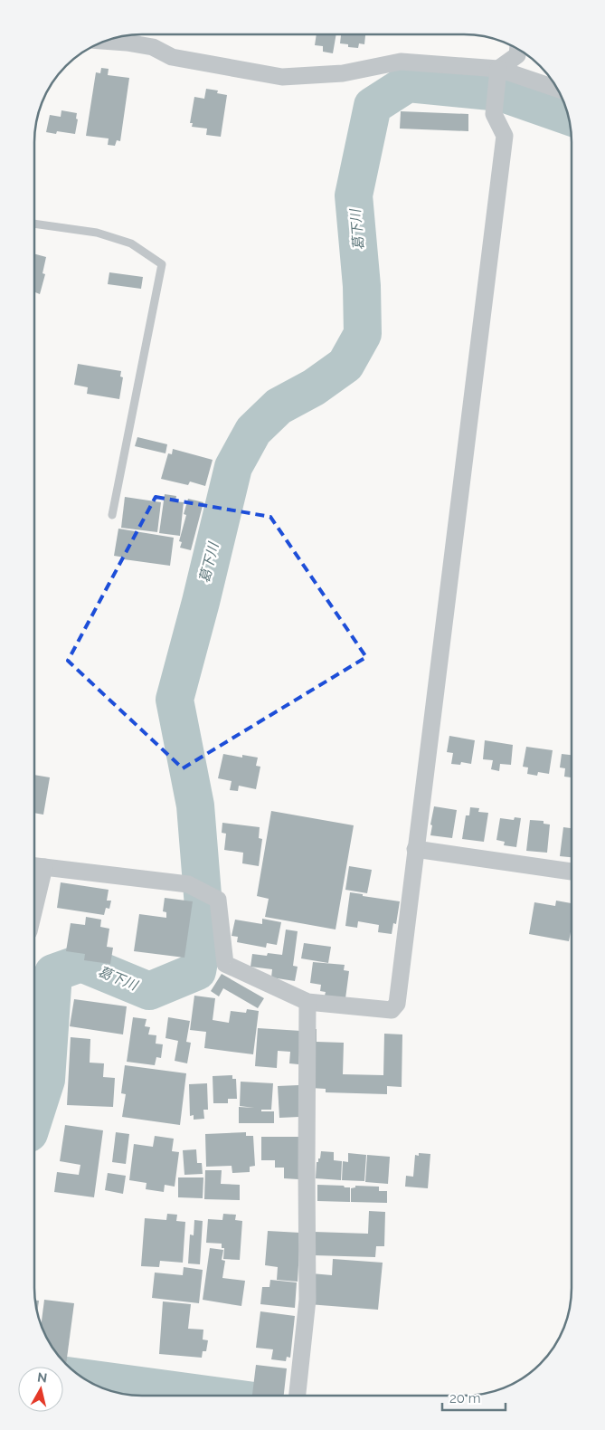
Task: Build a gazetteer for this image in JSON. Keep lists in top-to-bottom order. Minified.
{"water":["葛下川"],"scale_bar":"20 m","north":"top"}
